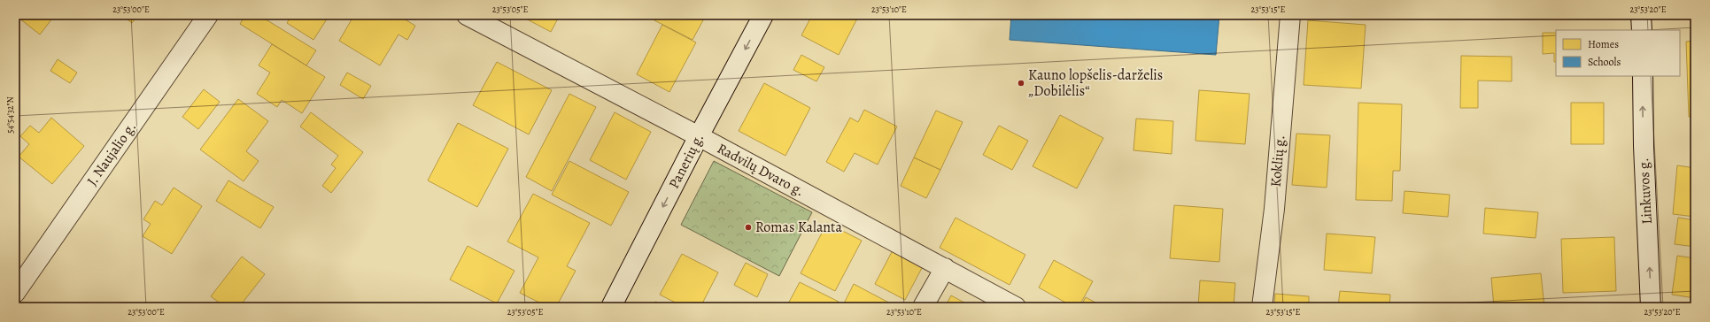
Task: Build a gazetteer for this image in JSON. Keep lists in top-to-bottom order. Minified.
{"streets":{"street":["J. Naujalio g.","Panerių g.","Koklių g.","Radvilų Dvaro g.","Linkuvos g."]},"crossings":[["Panerių g.","Radvilų Dvaro g."]],"one_way":["Panerių g.","Linkuvos g."],"places":["Kauno lopšelis-darželis „Dobilėlis“","Romas Kalanta"],"legend":["Homes","Schools"],"coordinates":["23°53'00\"E","23°53'05\"E","23°53'10\"E","23°53'15\"E","23°53'20\"E","54°54'32\"N"]}
